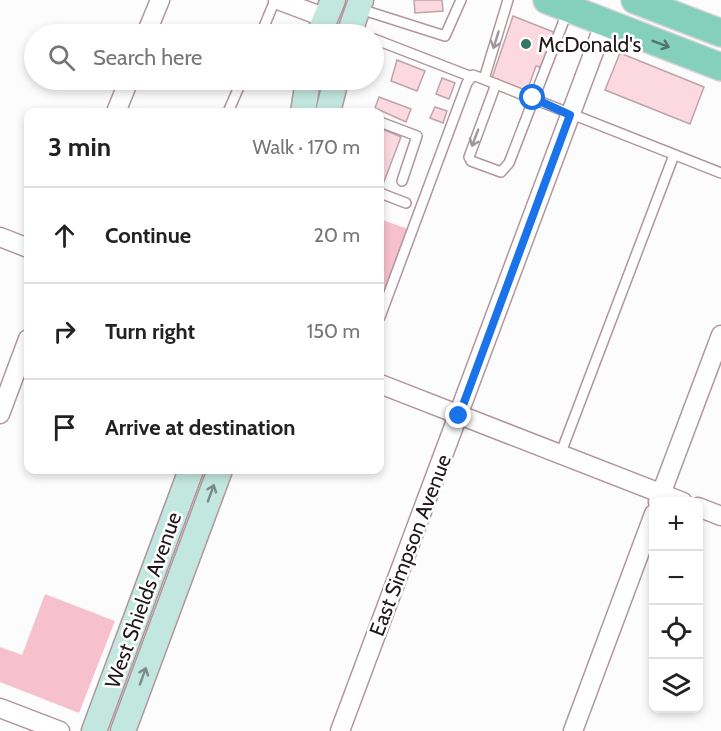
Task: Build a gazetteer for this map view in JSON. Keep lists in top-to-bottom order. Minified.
{"streets":{"main road":["West Shields Avenue"],"street":["East Simpson Avenue"]},"places":["McDonald's"],"page":{"search":"Search here","heading":["3 min","Walk · 170 m"],"list":[["Continue","20 m"],["Turn right","150 m"],"Arrive at destination"],"map_buttons":["+","−"]}}
